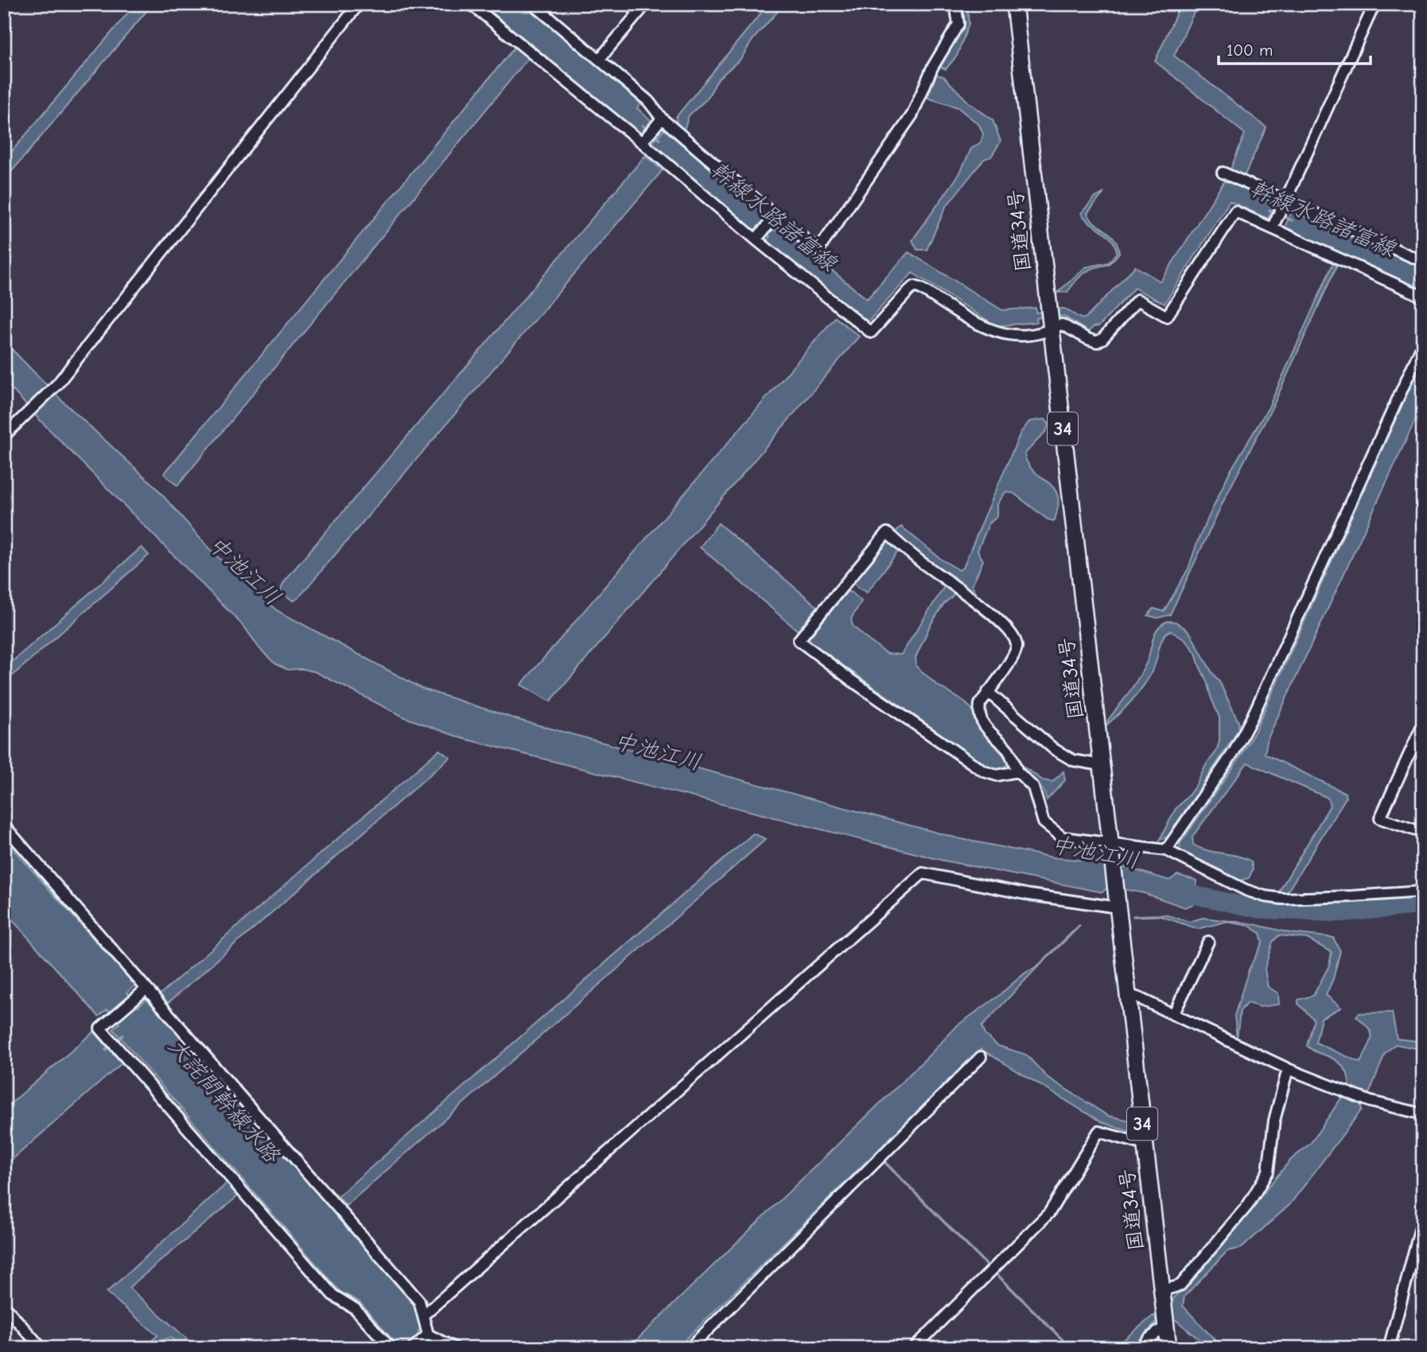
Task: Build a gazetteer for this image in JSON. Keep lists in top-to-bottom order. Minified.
{"streets":{"highway":["国道34号","34"]},"water":["幹線水路諸富線","中池江川","大詫間幹線水路"],"scale_bar":"100 m"}
